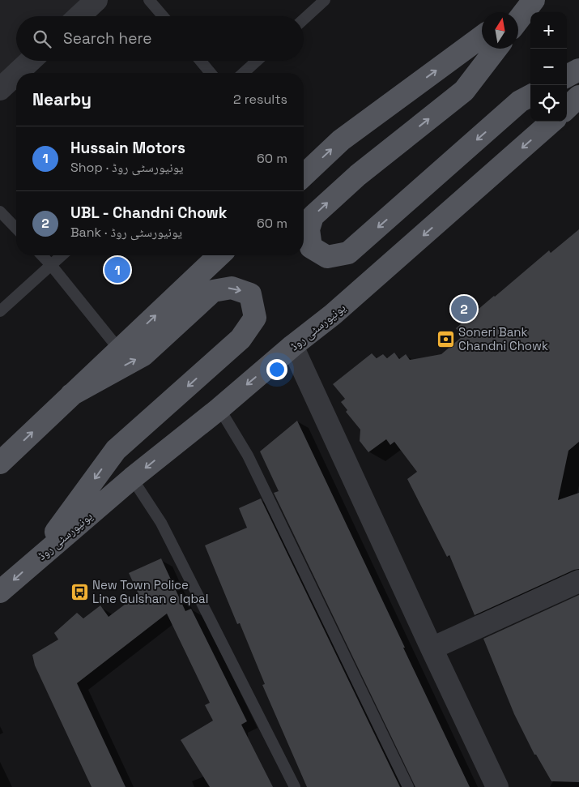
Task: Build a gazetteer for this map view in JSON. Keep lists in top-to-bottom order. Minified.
{"streets":{"main road":["یونیورسٹی روڈ"]},"places":{"bank":["Soneri Bank Chandni Chowk"],"bus stop":["New Town Police Line Gulshan e Iqbal"]},"north":"top","page":{"map_buttons":["+","−"],"search":"Search here","heading":["Nearby","2 results"],"list":[{"mark":"1","name":"Hussain Motors","note":"Shop · یونیورسٹی روڈ","value":"60 m"},{"mark":"2","name":"UBL - Chandni Chowk","note":"Bank · یونیورسٹی روڈ","value":"60 m"}],"pins":["1","2"]}}
